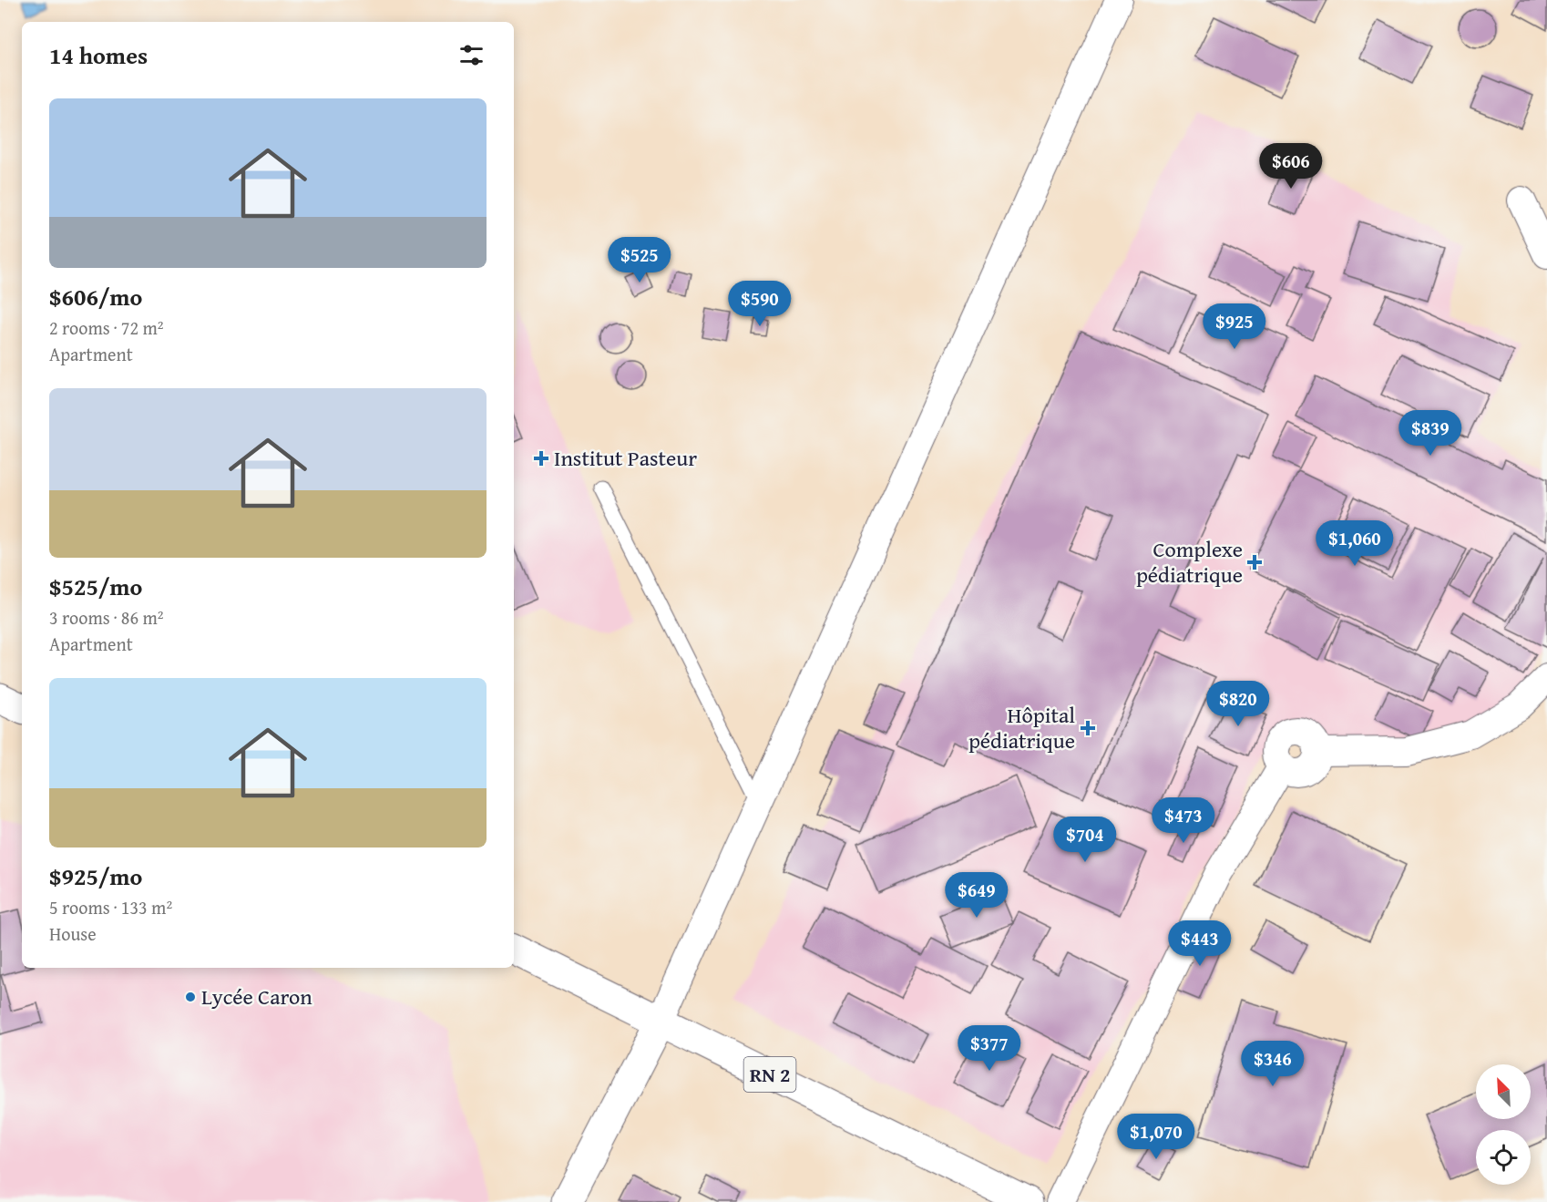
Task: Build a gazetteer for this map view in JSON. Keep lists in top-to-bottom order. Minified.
{"streets":{"main road":["RN 2"]},"places":{"health":["Institut Pasteur","Complexe pédiatrique","Hôpital pédiatrique"],"other":["Lycée Caron"]},"north":"top left","page":{"heading":"14 homes","list":[{"name":"$606/mo","note":"2 rooms · 72 m² · Apartment"},{"name":"$525/mo","note":"3 rooms · 86 m² · Apartment"},{"name":"$925/mo","note":"5 rooms · 133 m² · House"}],"price":["$606","$525","$590","$925","$839","$1,060","$820","$473","$704","$649","$443","$377","$346","$1,070"]}}
